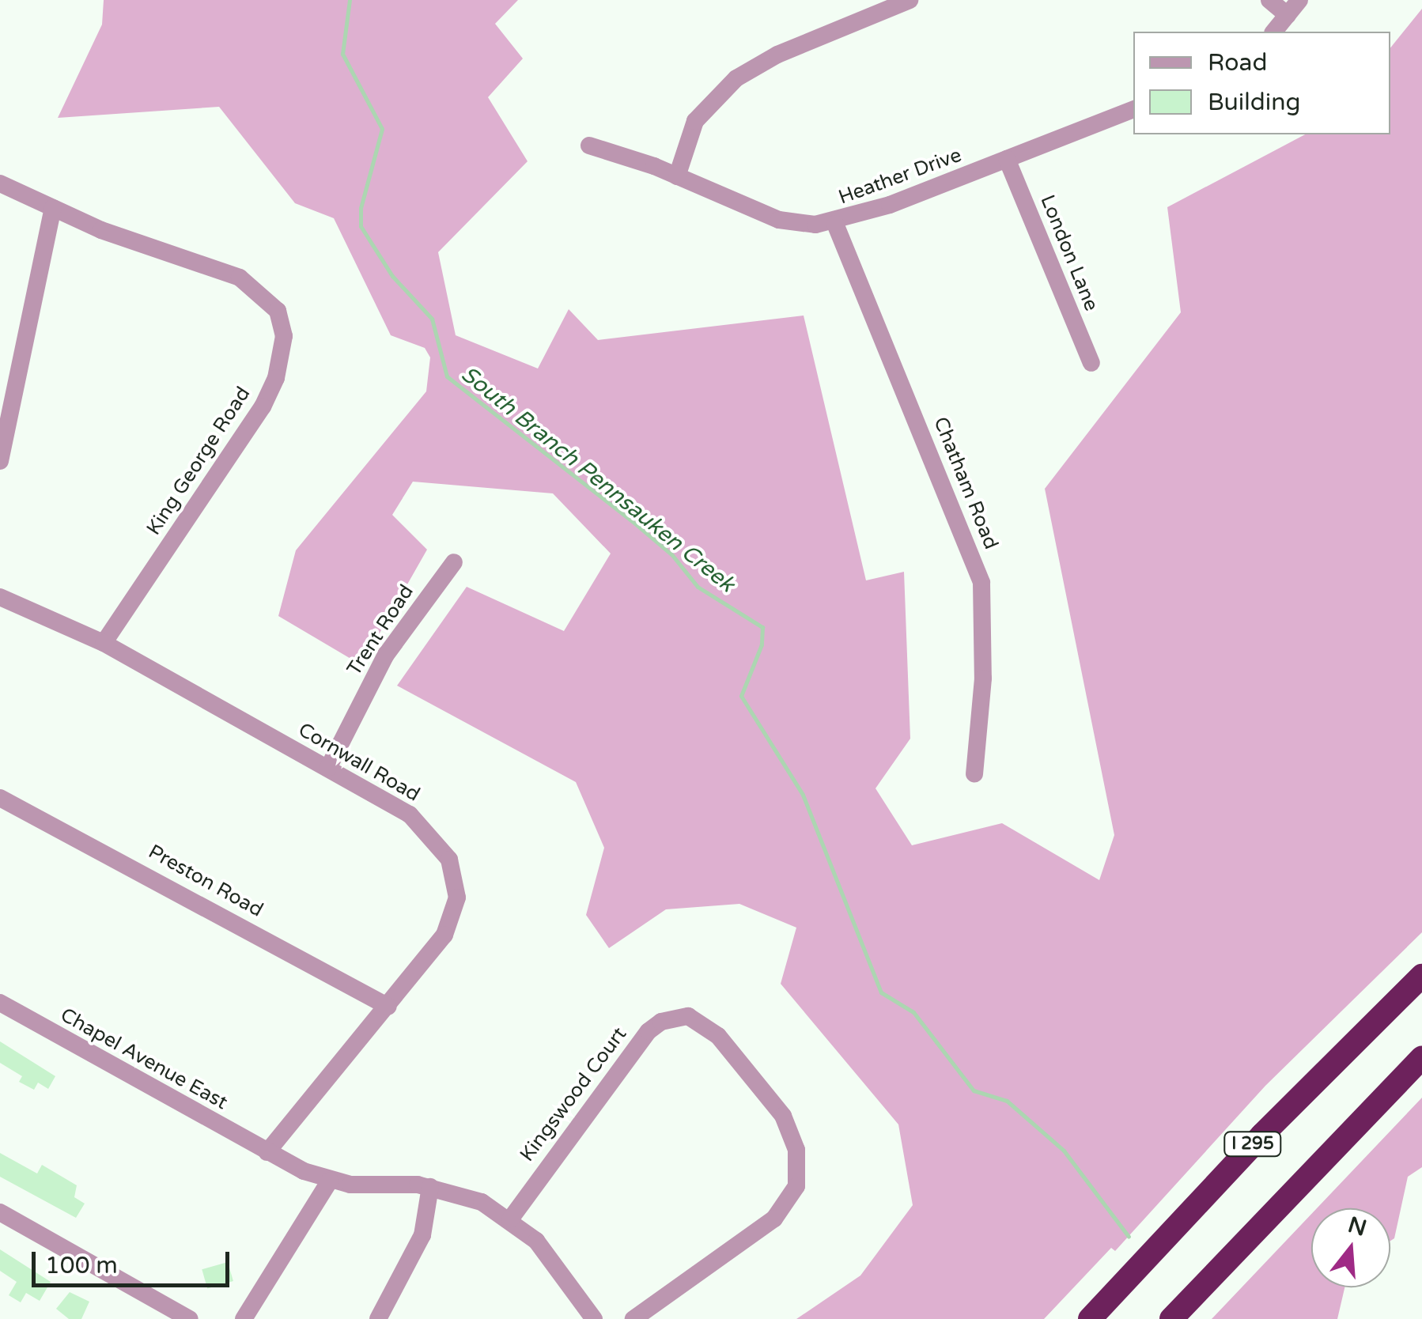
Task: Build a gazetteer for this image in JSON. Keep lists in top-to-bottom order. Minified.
{"streets":{"highway":["I 295"],"street":["Heather Drive","London Lane","King George Road","Chatham Road","Trent Road","Cornwall Road","Preston Road","Chapel Avenue East","Kingswood Court"]},"crossings":[["Heather Drive","London Lane"],["Heather Drive","Chatham Road"],["King George Road","Cornwall Road"],["Trent Road","Cornwall Road"],["Cornwall Road","Preston Road"],["Cornwall Road","Chapel Avenue East"]],"water":["South Branch Pennsauken Creek"],"legend":["Road","Building"],"scale_bar":"100 m","north":"top"}
